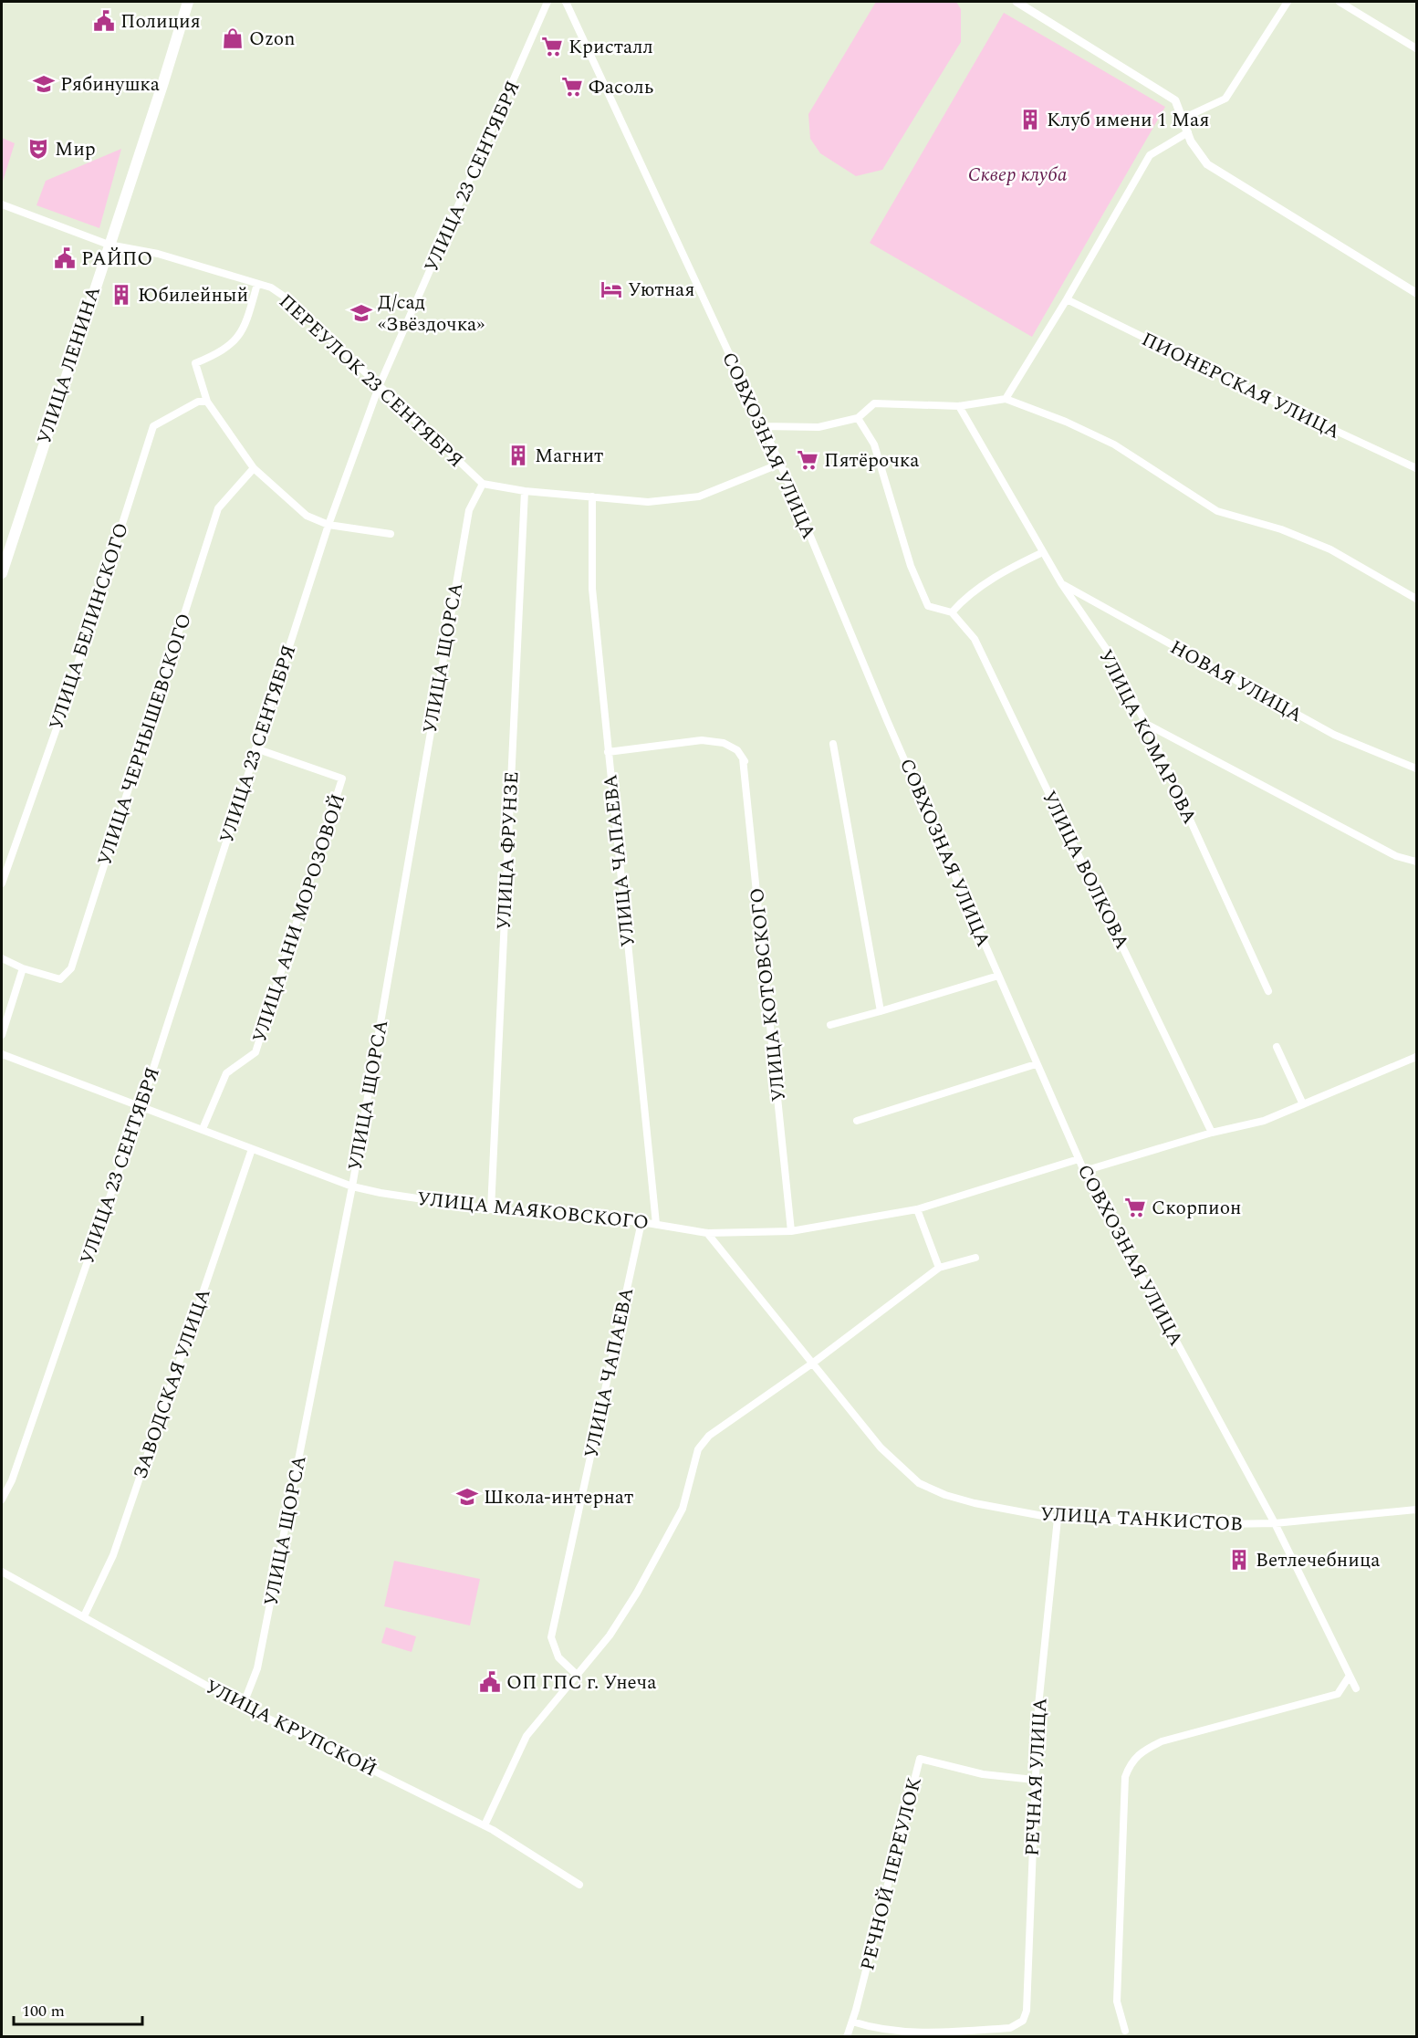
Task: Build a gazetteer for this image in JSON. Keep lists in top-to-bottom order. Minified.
{"streets":{"main road":["УЛИЦА ЛЕНИНА"],"street":["УЛИЦА 23 СЕНТЯБРЯ","ПЕРЕУЛОК 23 СЕНТЯБРЯ","ПИОНЕРСКАЯ УЛИЦА","СОВХОЗНАЯ УЛИЦА","УЛИЦА БЕЛИНСКОГО","УЛИЦА ЩОРСА","НОВАЯ УЛИЦА","УЛИЦА КОМАРОВА","УЛИЦА ЧЕРНЫШЕВСКОГО","УЛИЦА ФРУНЗЕ","УЛИЦА ЧАПАЕВА","УЛИЦА ВОЛКОВА","УЛИЦА АНИ МОРОЗОВОЙ","УЛИЦА КОТОВСКОГО","УЛИЦА МАЯКОВСКОГО","ЗАВОДСКАЯ УЛИЦА","УЛИЦА ТАНКИСТОВ","УЛИЦА КРУПСКОЙ","РЕЧНАЯ УЛИЦА","РЕЧНОЙ ПЕРЕУЛОК"]},"crossings":[["УЛИЦА 23 СЕНТЯБРЯ","ПЕРЕУЛОК 23 СЕНТЯБРЯ"],["УЛИЦА 23 СЕНТЯБРЯ","УЛИЦА АНИ МОРОЗОВОЙ"],["УЛИЦА 23 СЕНТЯБРЯ","УЛИЦА МАЯКОВСКОГО"],["УЛИЦА ЛЕНИНА","ПЕРЕУЛОК 23 СЕНТЯБРЯ"],["ПЕРЕУЛОК 23 СЕНТЯБРЯ","УЛИЦА ЩОРСА"],["СОВХОЗНАЯ УЛИЦА","УЛИЦА МАЯКОВСКОГО"],["СОВХОЗНАЯ УЛИЦА","УЛИЦА ТАНКИСТОВ"],["УЛИЦА ЩОРСА","УЛИЦА МАЯКОВСКОГО"],["УЛИЦА ЩОРСА","УЛИЦА КРУПСКОЙ"],["НОВАЯ УЛИЦА","УЛИЦА КОМАРОВА"],["УЛИЦА ФРУНЗЕ","УЛИЦА МАЯКОВСКОГО"],["УЛИЦА ЧАПАЕВА","УЛИЦА КОТОВСКОГО"],["УЛИЦА ЧАПАЕВА","УЛИЦА МАЯКОВСКОГО"],["УЛИЦА АНИ МОРОЗОВОЙ","УЛИЦА МАЯКОВСКОГО"],["УЛИЦА КОТОВСКОГО","УЛИЦА МАЯКОВСКОГО"],["УЛИЦА МАЯКОВСКОГО","ЗАВОДСКАЯ УЛИЦА"],["УЛИЦА МАЯКОВСКОГО","УЛИЦА ТАНКИСТОВ"],["ЗАВОДСКАЯ УЛИЦА","УЛИЦА КРУПСКОЙ"],["УЛИЦА ТАНКИСТОВ","РЕЧНАЯ УЛИЦА"],["РЕЧНАЯ УЛИЦА","РЕЧНОЙ ПЕРЕУЛОК"]],"parks":["Сквер клуба"],"places":{"public building":["Полиция","РАЙПО","ОП ГПС г. Унеча"],"shop":["Ozon"],"supermarket":["Кристалл","Фасоль","Пятёрочка","Скорпион"],"school or university":["Рябинушка","Д/сад «Звёздочка»","Школа-интернат"],"building":["Клуб имени 1 Мая","Юбилейный","Магнит","Ветлечебница"],"theatre":["Мир"],"hotel":["Уютная"]},"scale_bar":"100 m"}
